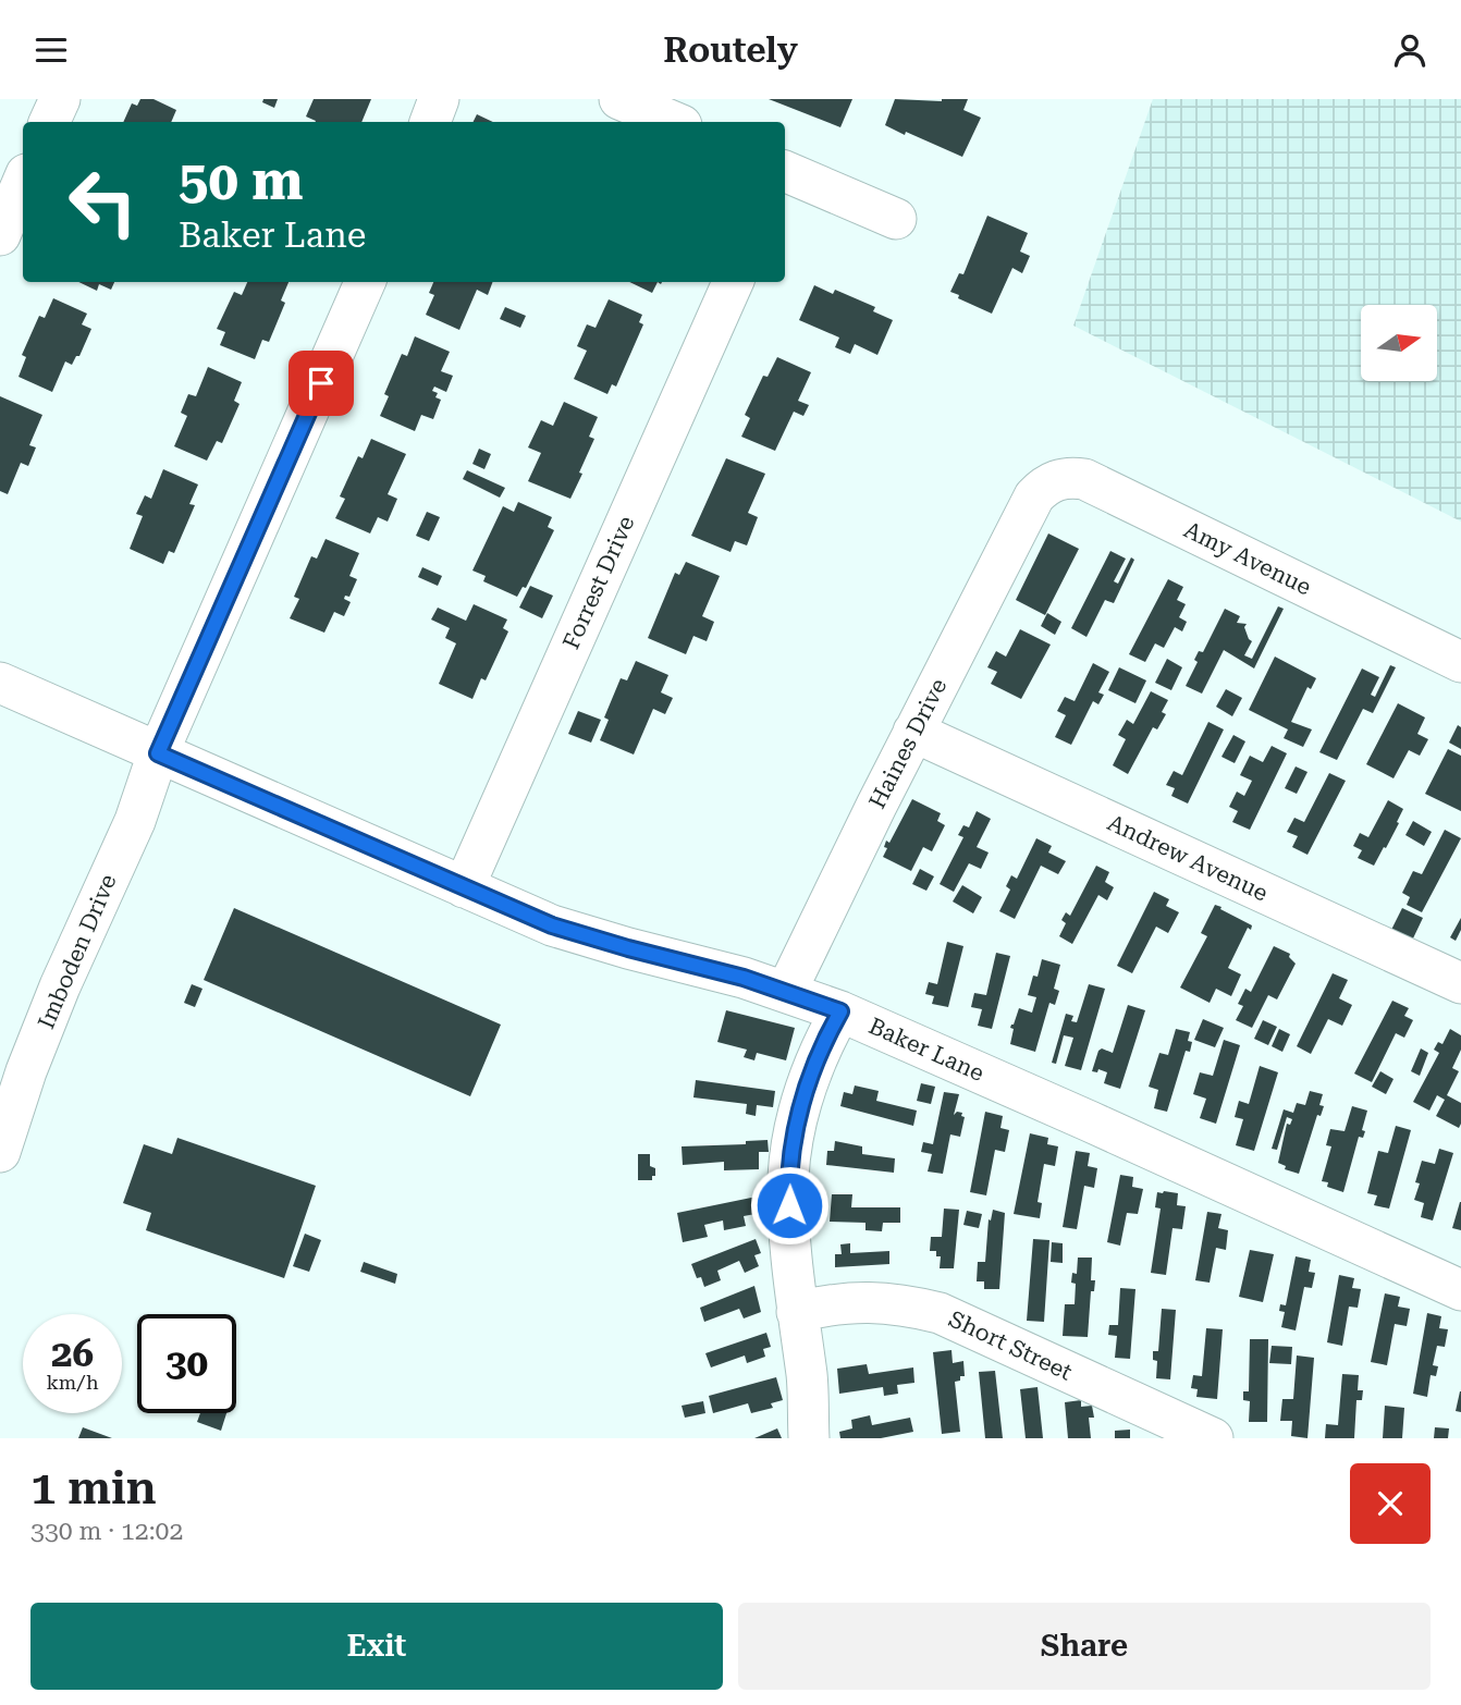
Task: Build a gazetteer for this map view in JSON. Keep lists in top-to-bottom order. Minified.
{"streets":{"street":["Amy Avenue","Forrest Drive","Haines Drive","Andrew Avenue","Imboden Drive","Baker Lane","Short Street"]},"crossings":[["Amy Avenue","Haines Drive"],["Forrest Drive","Baker Lane"],["Haines Drive","Andrew Avenue"],["Haines Drive","Baker Lane"],["Imboden Drive","Baker Lane"]],"north":"right","page":{"header":"Routely","turn":["50 m","Baker Lane"],"speed":"26 km/h","limit":"30","heading":["1 min","330 m · 12:02"],"buttons":["Exit","Share"]}}
